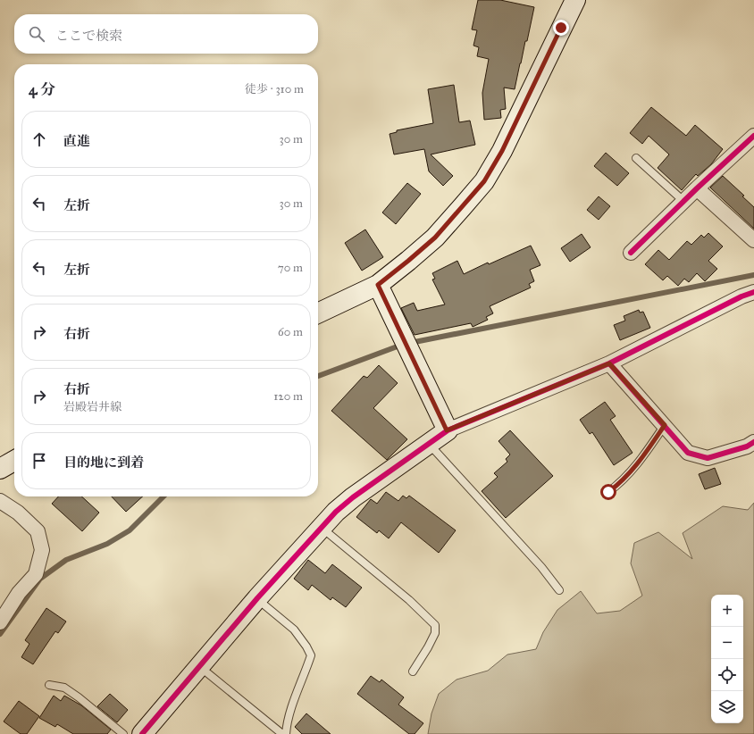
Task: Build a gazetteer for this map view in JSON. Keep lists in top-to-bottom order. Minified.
{"page":{"search":"ここで検索","heading":["4 分","徒歩 · 310 m"],"list":[["直進","30 m"],["左折","30 m"],["左折","70 m"],["右折","60 m"],["右折","岩殿岩井線","120 m"],"目的地に到着"],"map_buttons":["+","−"]}}
